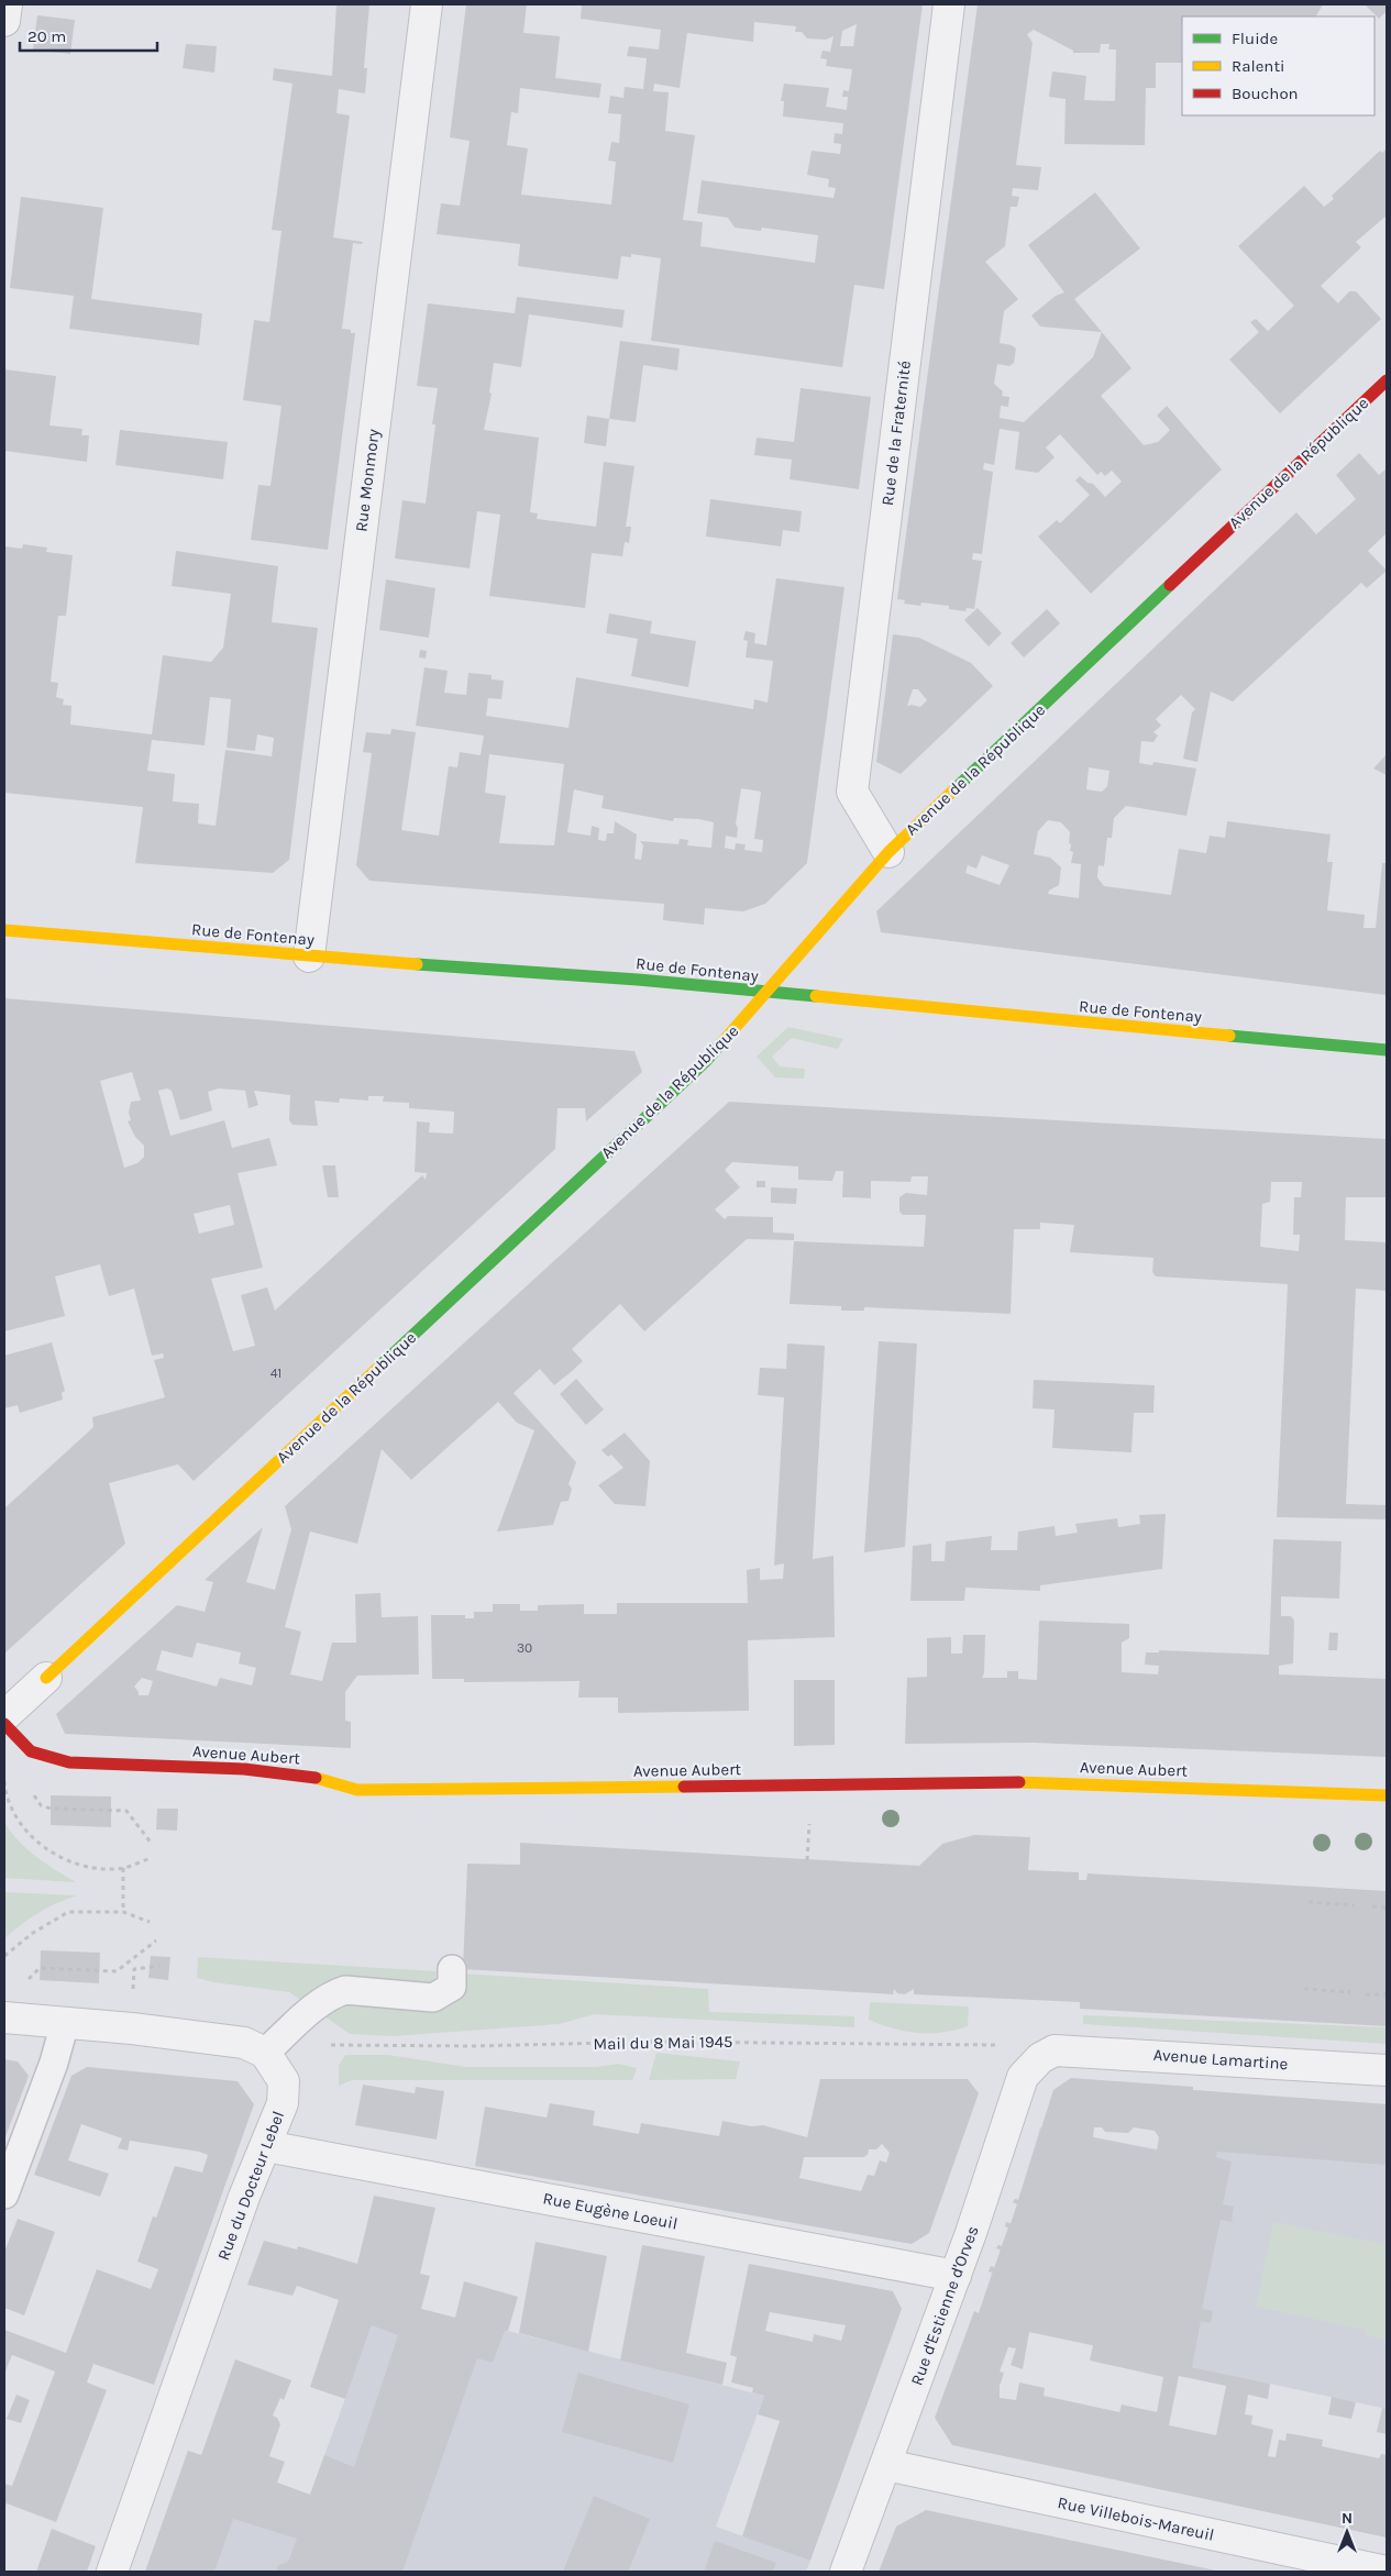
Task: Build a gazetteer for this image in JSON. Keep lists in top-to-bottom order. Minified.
{"streets":{"street":["Rue de la Fraternité","Avenue de la République","Rue Monmory","Rue de Fontenay","Avenue Aubert","Avenue Lamartine","Rue du Docteur Lebel","Rue Eugène Loeuil","Rue d'Estienne d'Orves","Rue Villebois-Mareuil"],"path":["Mail du 8 Mai 1945"]},"crossings":[["Rue de la Fraternité","Avenue de la République"],["Avenue de la République","Rue de Fontenay"],["Rue Monmory","Rue de Fontenay"],["Avenue Lamartine","Rue d'Estienne d'Orves"],["Rue du Docteur Lebel","Rue Eugène Loeuil"],["Rue Eugène Loeuil","Rue d'Estienne d'Orves"],["Rue d'Estienne d'Orves","Rue Villebois-Mareuil"]],"house_numbers":["41","30"],"legend":["Fluide","Ralenti","Bouchon"],"scale_bar":"20 m","north":"top"}
